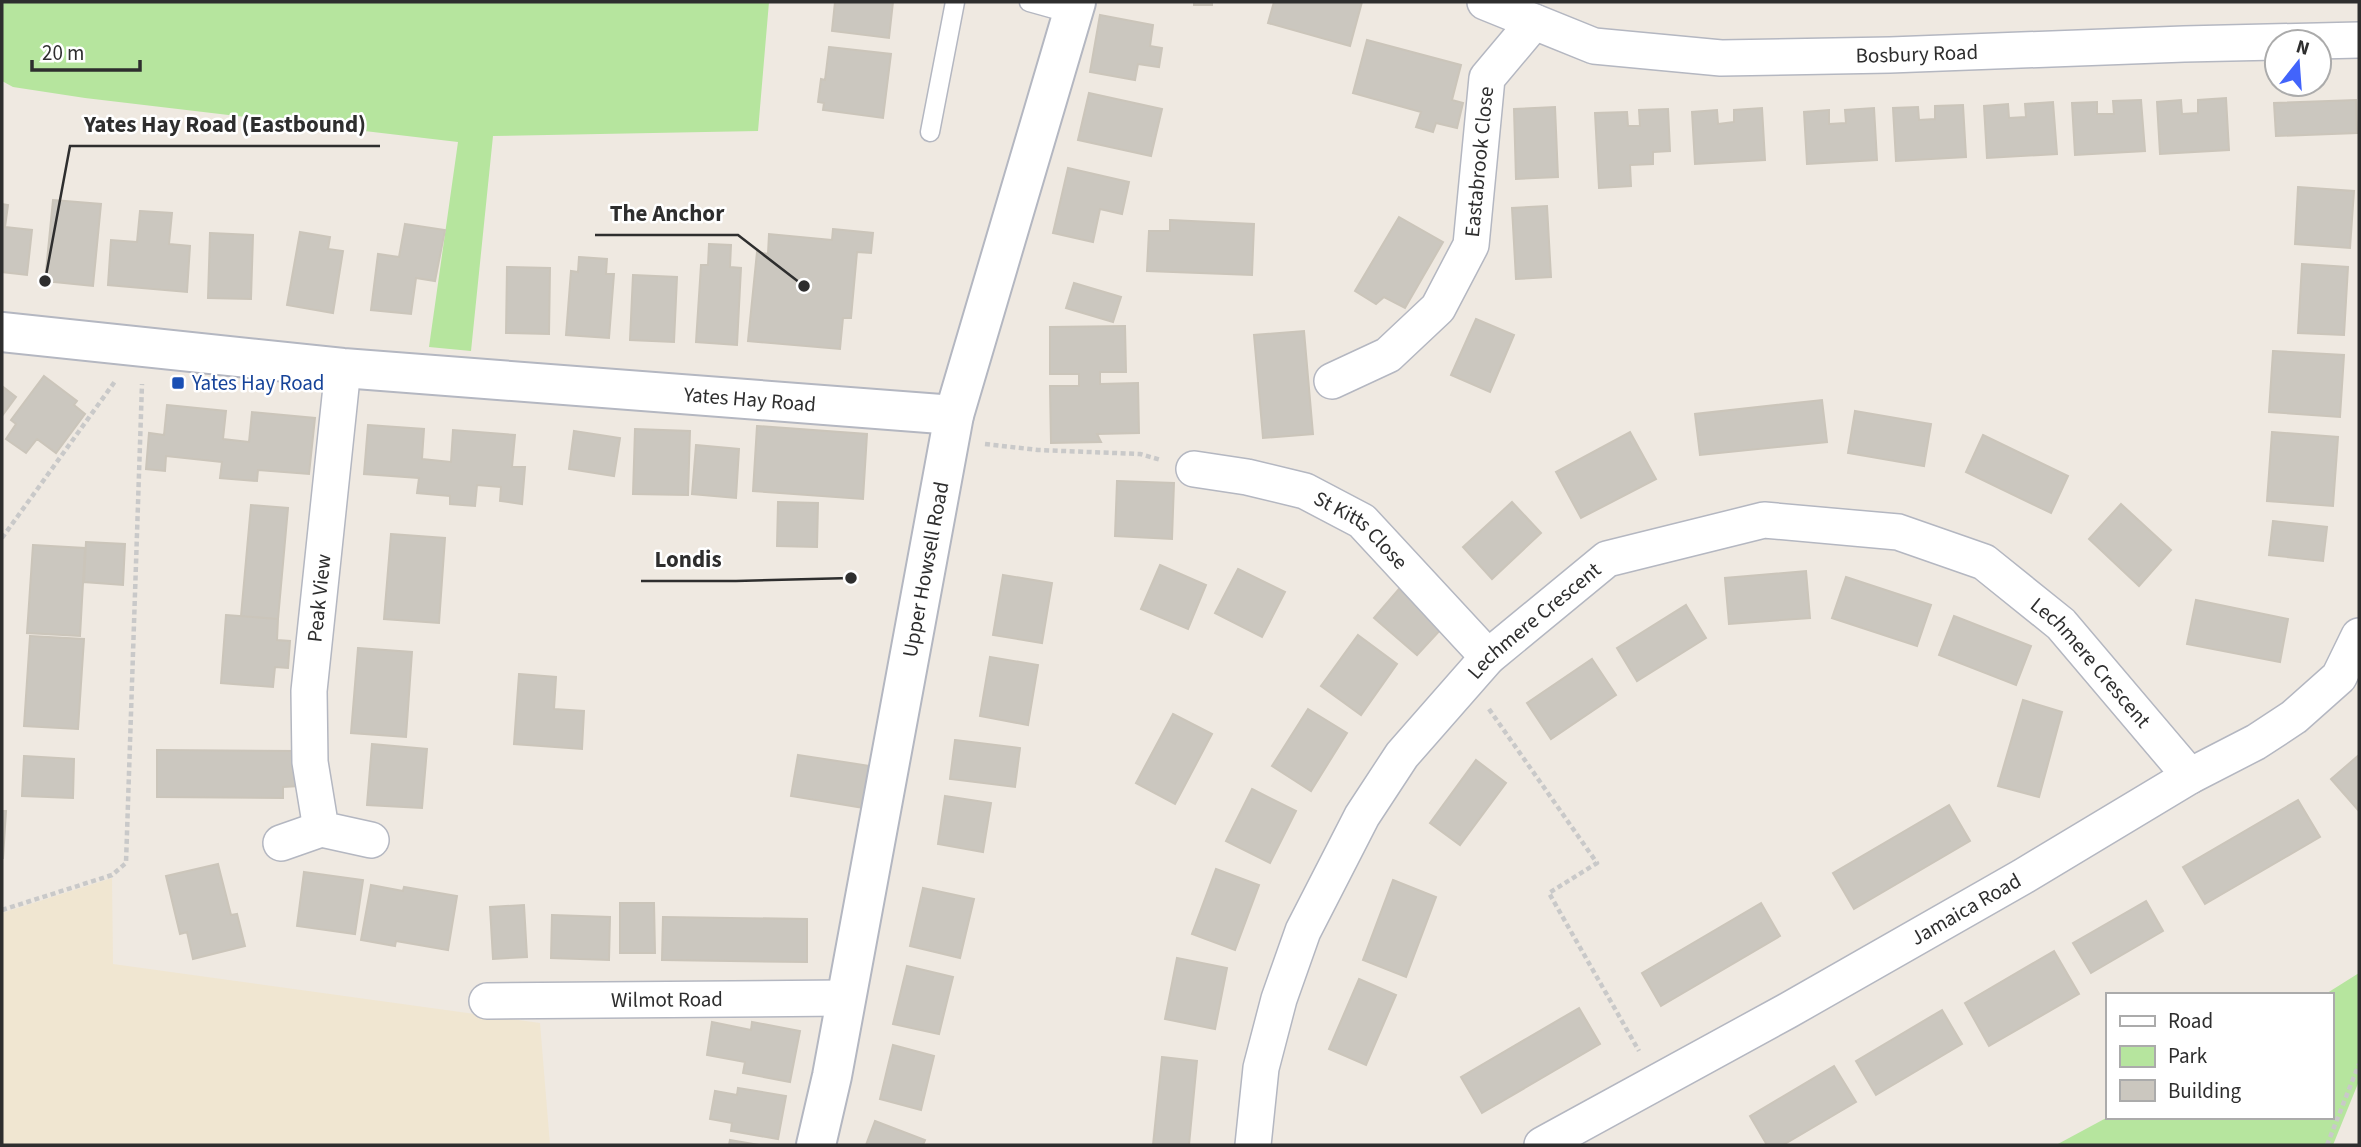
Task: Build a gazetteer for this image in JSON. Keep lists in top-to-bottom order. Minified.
{"streets":{"street":["Bosbury Road","Eastabrook Close","Yates Hay Road","St Kitts Close","Upper Howsell Road","Peak View","Lechmere Crescent","Jamaica Road","Wilmot Road"]},"crossings":[["Bosbury Road","Eastabrook Close"],["Yates Hay Road","Upper Howsell Road"],["Yates Hay Road","Peak View"],["St Kitts Close","Lechmere Crescent"],["Upper Howsell Road","Wilmot Road"],["Lechmere Crescent","Jamaica Road"]],"places":{"other":["Yates Hay Road (Eastbound)","The Anchor","Londis"],"transit":["Yates Hay Road"]},"legend":["Road","Park","Building"],"scale_bar":"20 m","north":"top"}
